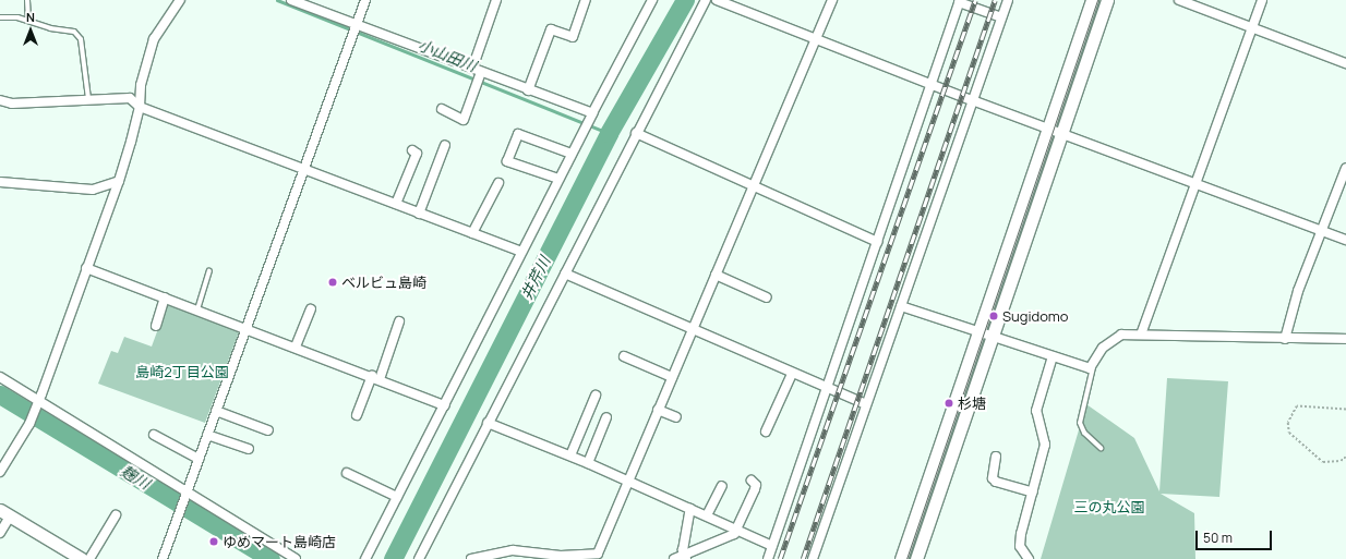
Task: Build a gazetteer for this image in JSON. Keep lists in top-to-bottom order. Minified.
{"water":["小山田川","井芹川","麹川"],"parks":["島崎2丁目公園","三の丸公園"],"places":["ベルビュ島崎","Sugidomo","杉塘","ゆめマート島崎店"],"scale_bar":"50 m","north":"top"}
